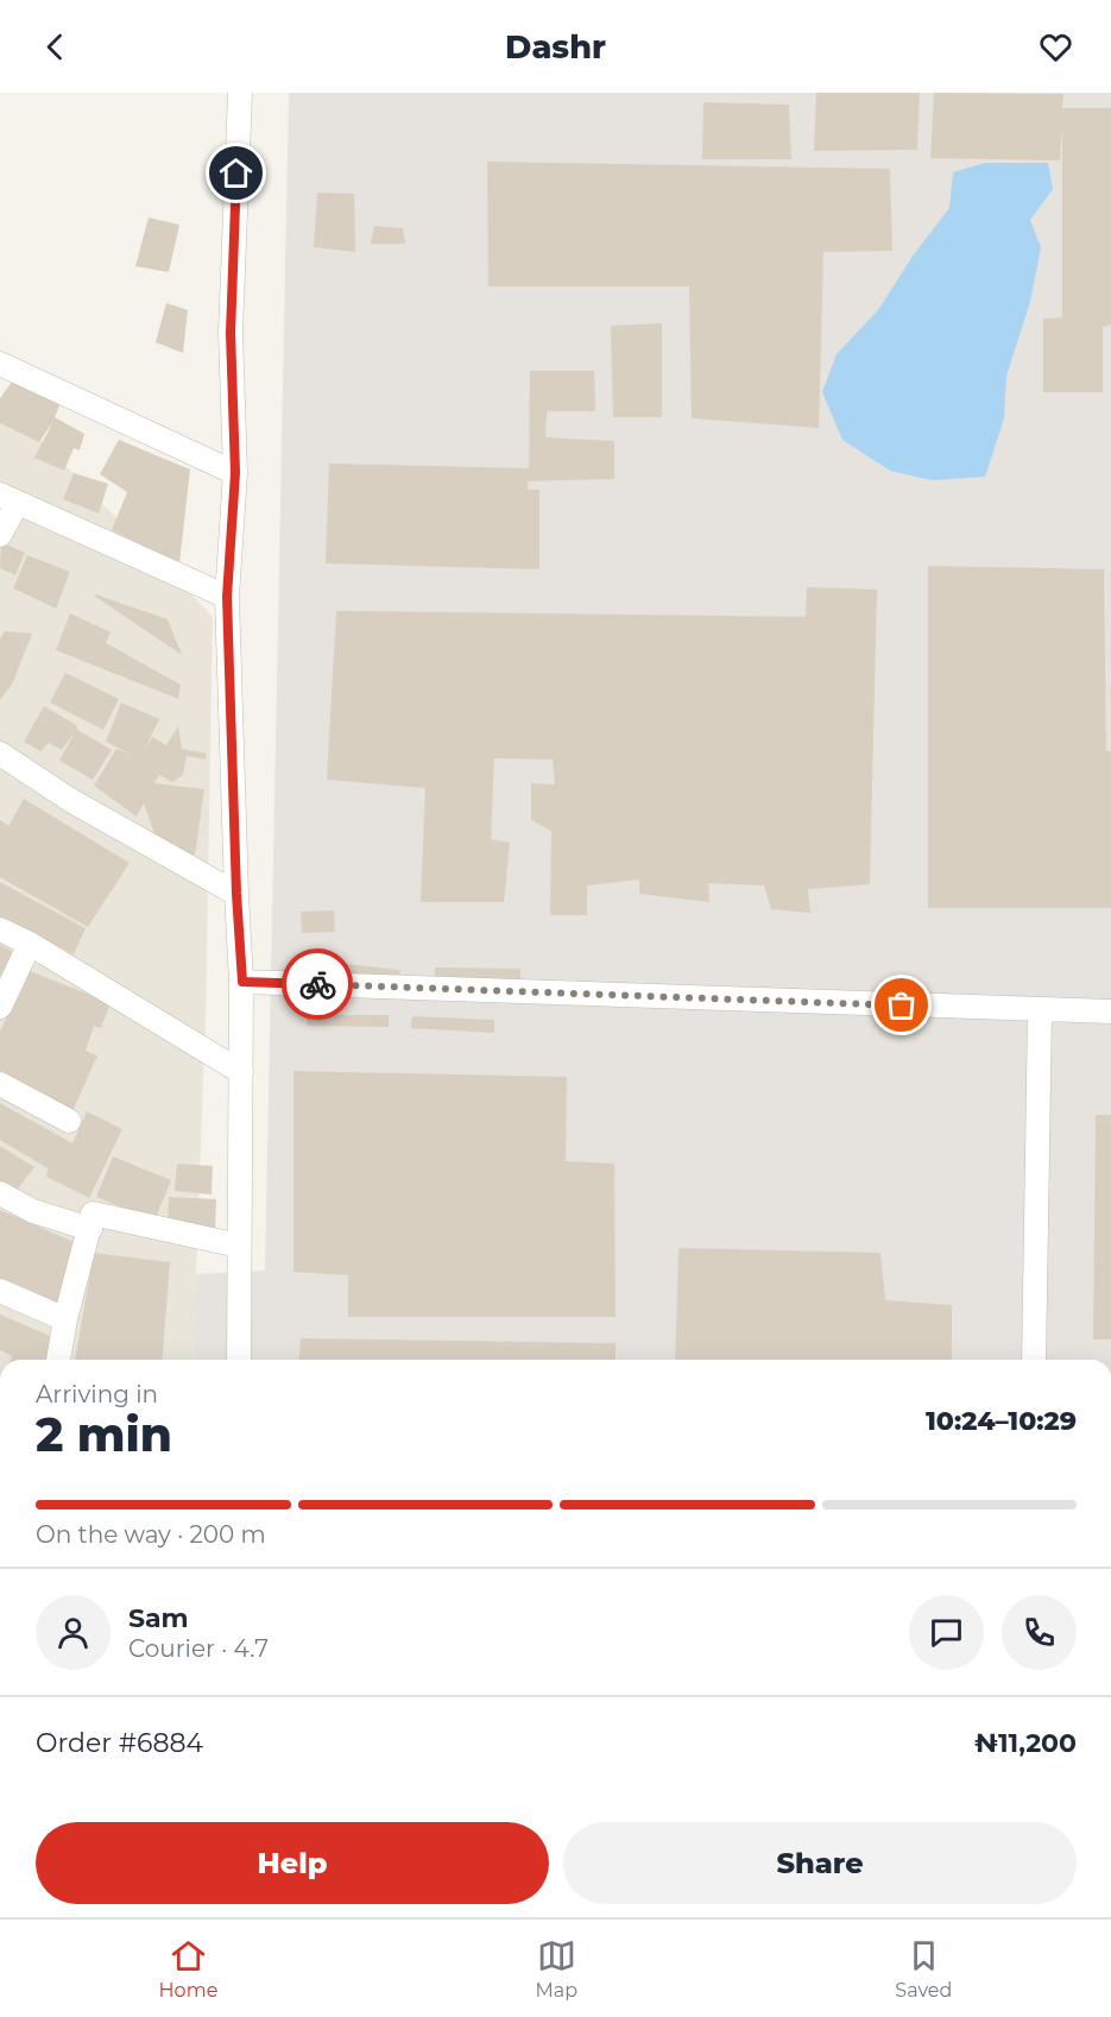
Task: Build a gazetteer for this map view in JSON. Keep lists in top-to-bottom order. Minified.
{"page":{"header":"Dashr","heading":["2 min","Arriving in","10:24–10:29"],"panel":["Sam","Courier · 4.7","Order #6884","₦11,200"],"bar":"On the way · 200 m","buttons":["Help","Share"],"tabs":["Home","Map","Saved"]}}
